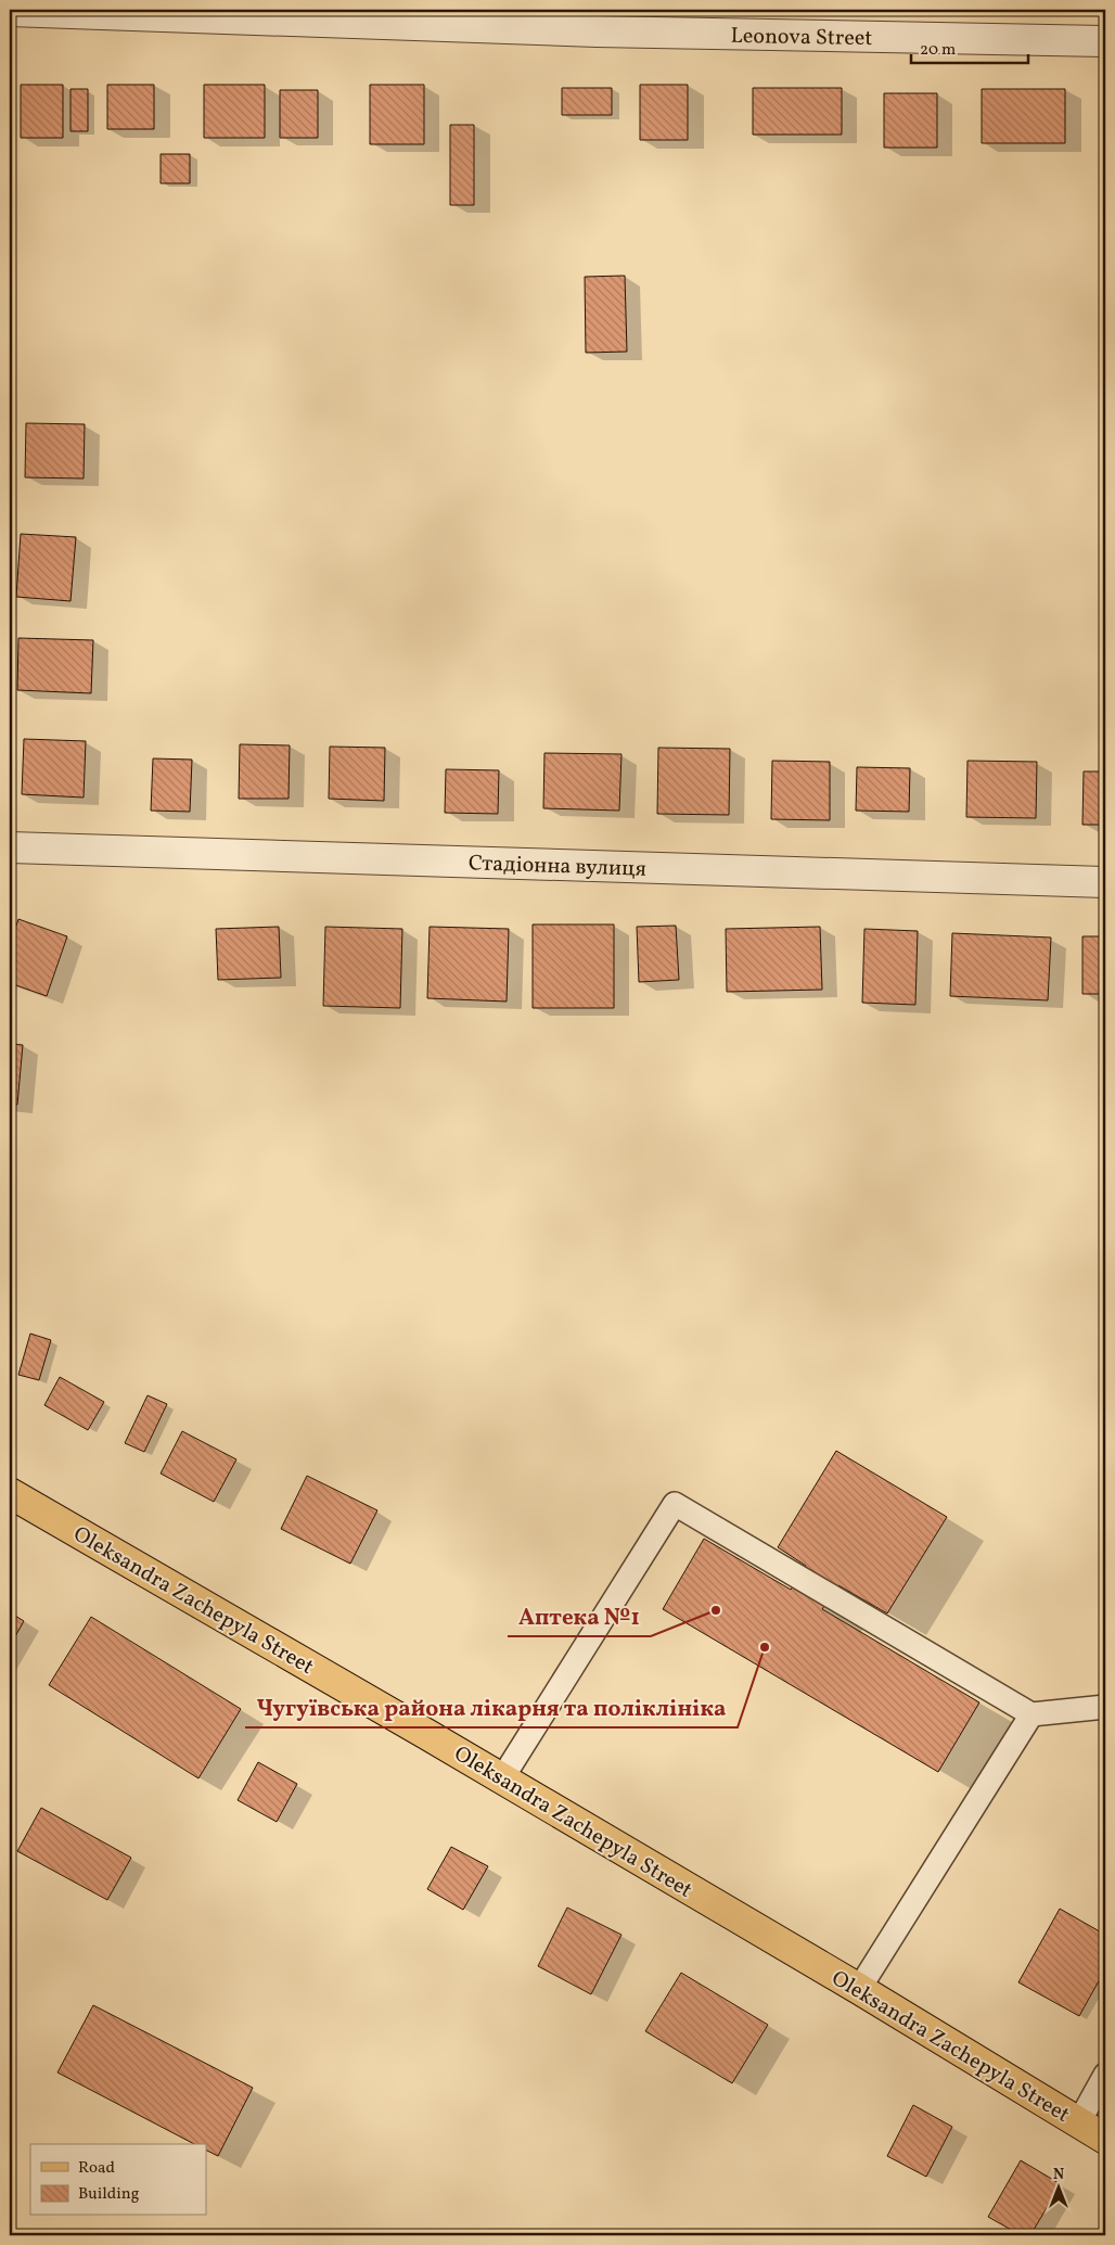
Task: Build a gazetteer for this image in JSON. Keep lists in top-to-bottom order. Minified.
{"streets":{"main road":["Oleksandra Zachepyla Street"],"street":["Leonova Street","Стадіонна вулиця"]},"places":["Аптека №1","Чугуївська района лікарня та поліклініка"],"legend":["Road","Building"],"scale_bar":"20 m","north":"top"}
